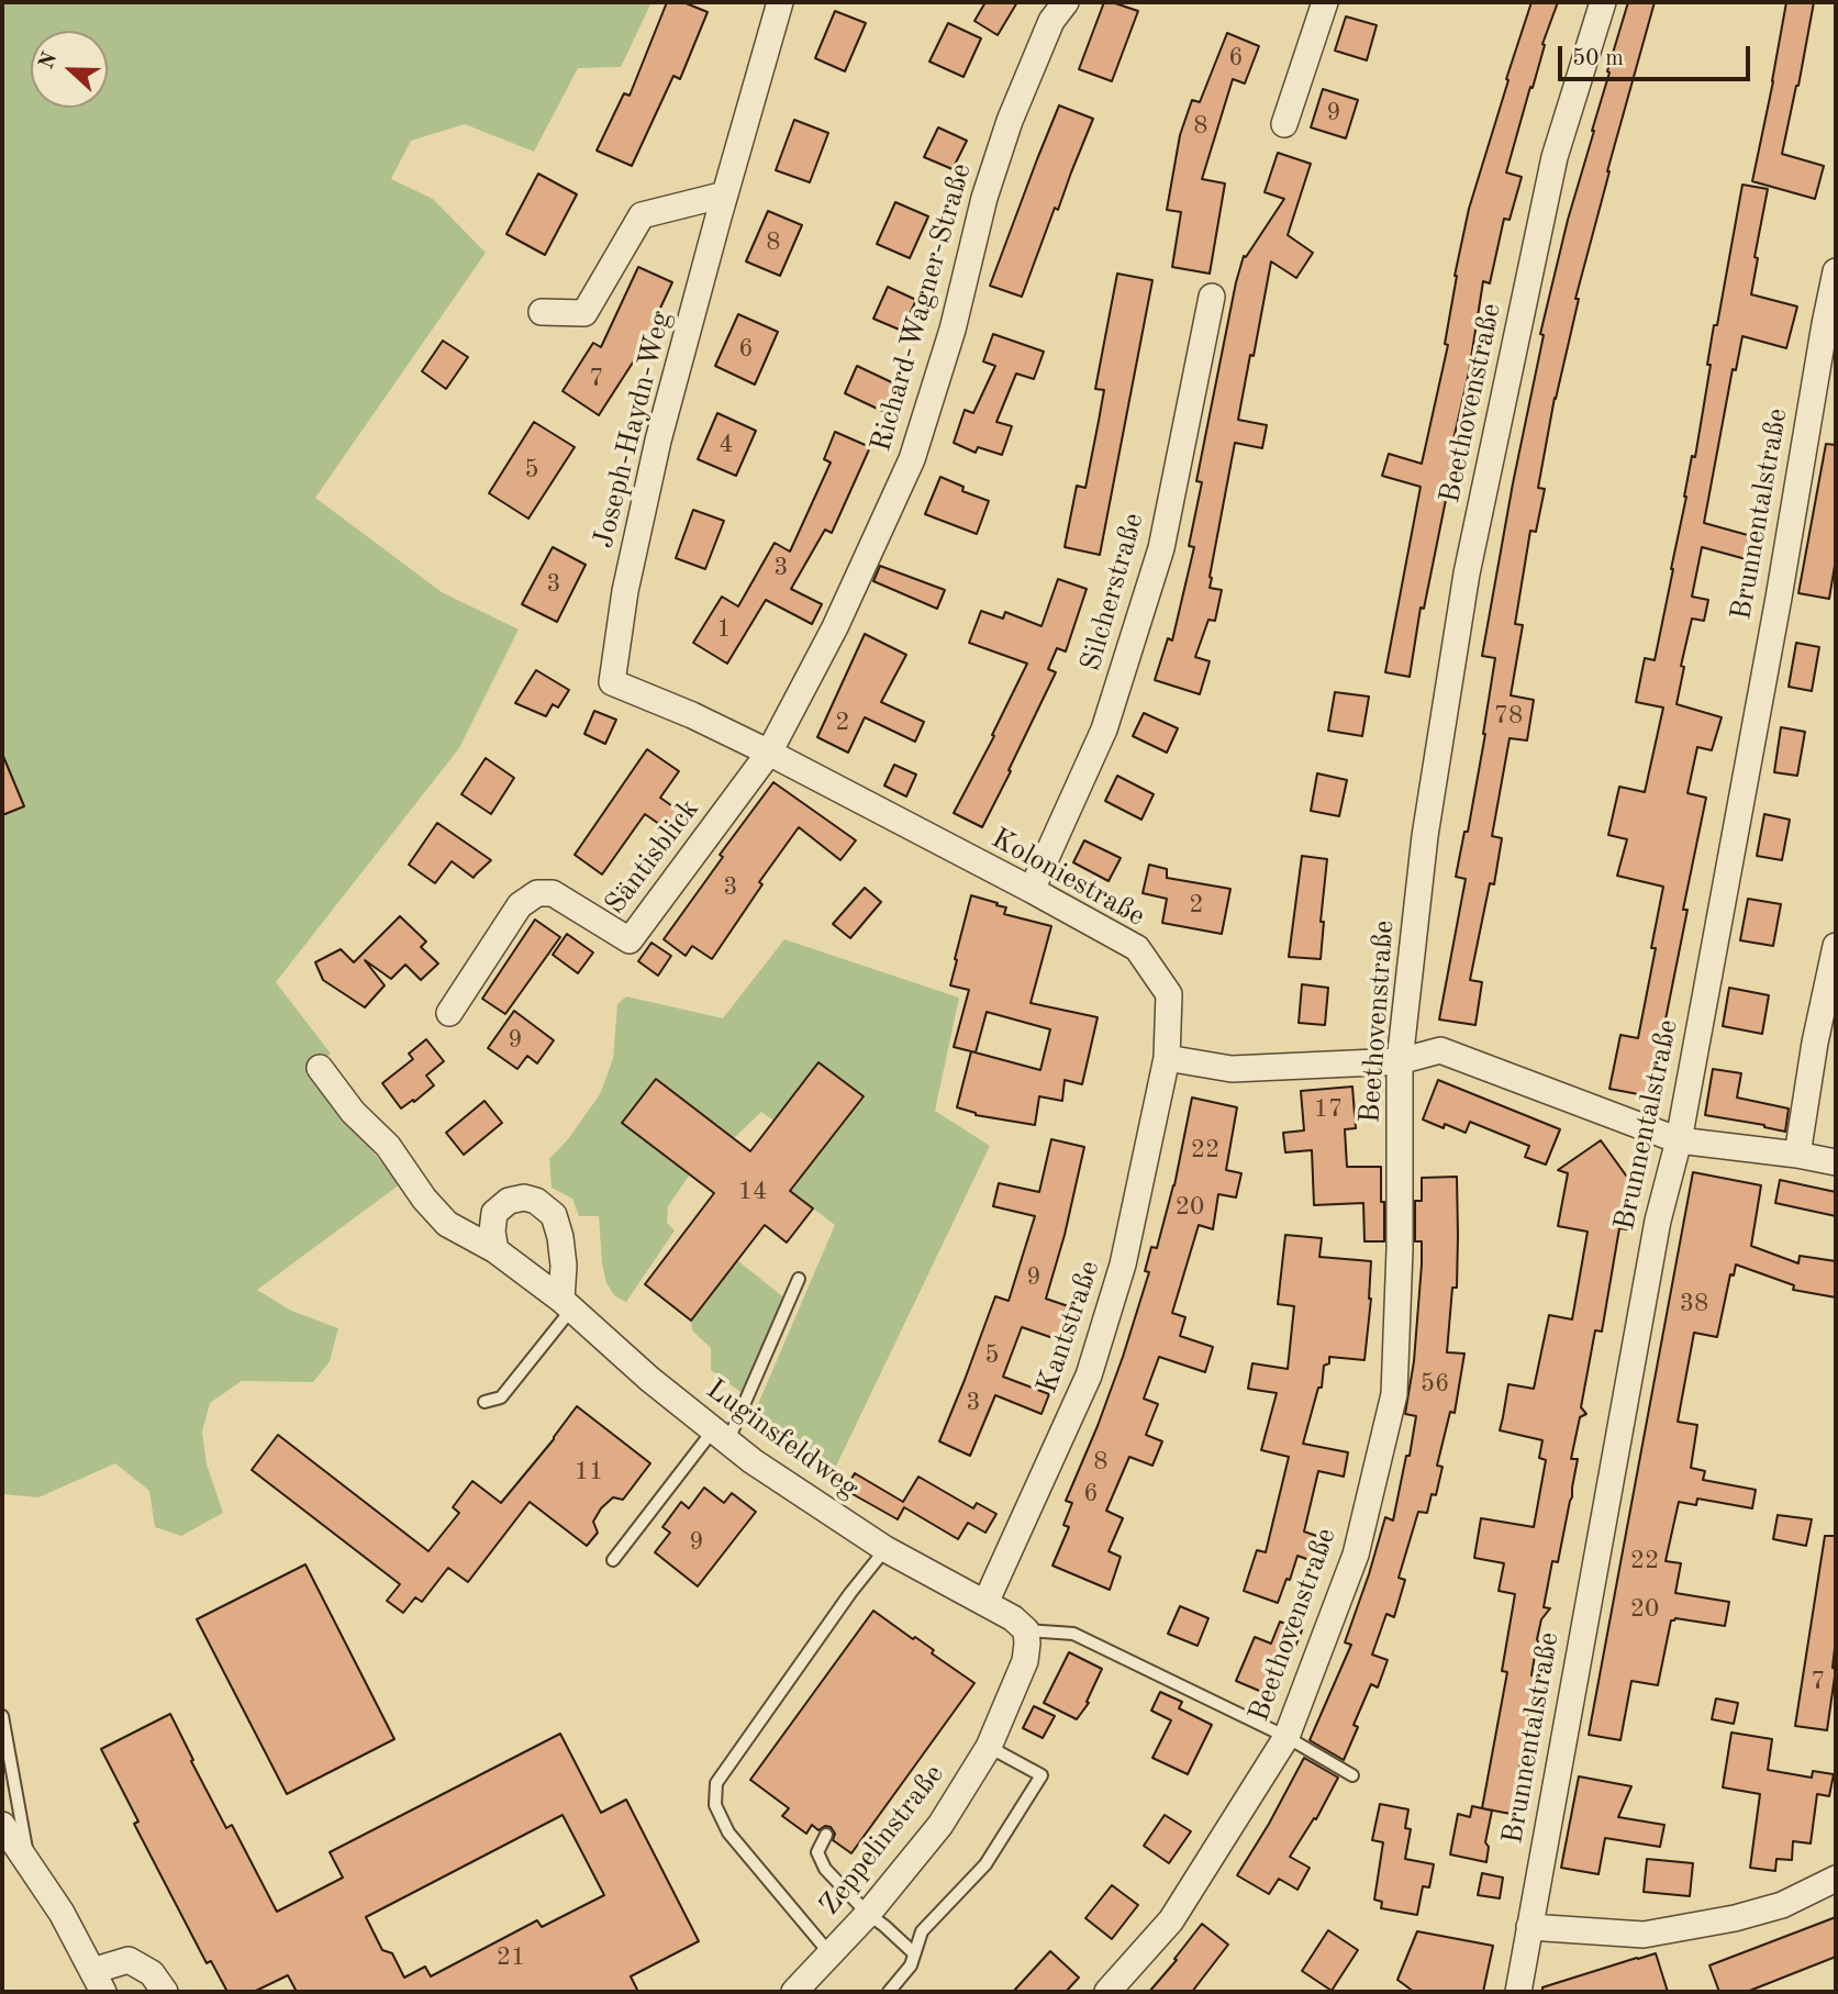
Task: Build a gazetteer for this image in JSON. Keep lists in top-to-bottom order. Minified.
{"streets":{"street":["Richard-Wagner-Straße","Beethovenstraße","Joseph-Haydn-Weg","Brunnentalstraße","Silcherstraße","Säntisblick","Koloniestraße","Kantstraße","Luginsfeldweg","Zeppelinstraße"]},"crossings":[["Richard-Wagner-Straße","Säntisblick"],["Richard-Wagner-Straße","Koloniestraße"],["Joseph-Haydn-Weg","Koloniestraße"],["Silcherstraße","Koloniestraße"],["Säntisblick","Koloniestraße"],["Koloniestraße","Kantstraße"],["Kantstraße","Luginsfeldweg"]],"house_numbers":["6","9","8","8","6","7","4","5","3","3","1","78","2","3","2","9","17","22","14","20","9","38","5","56","3","8","11","6","9","22","20","7","21"],"scale_bar":"50 m","north":"left"}
